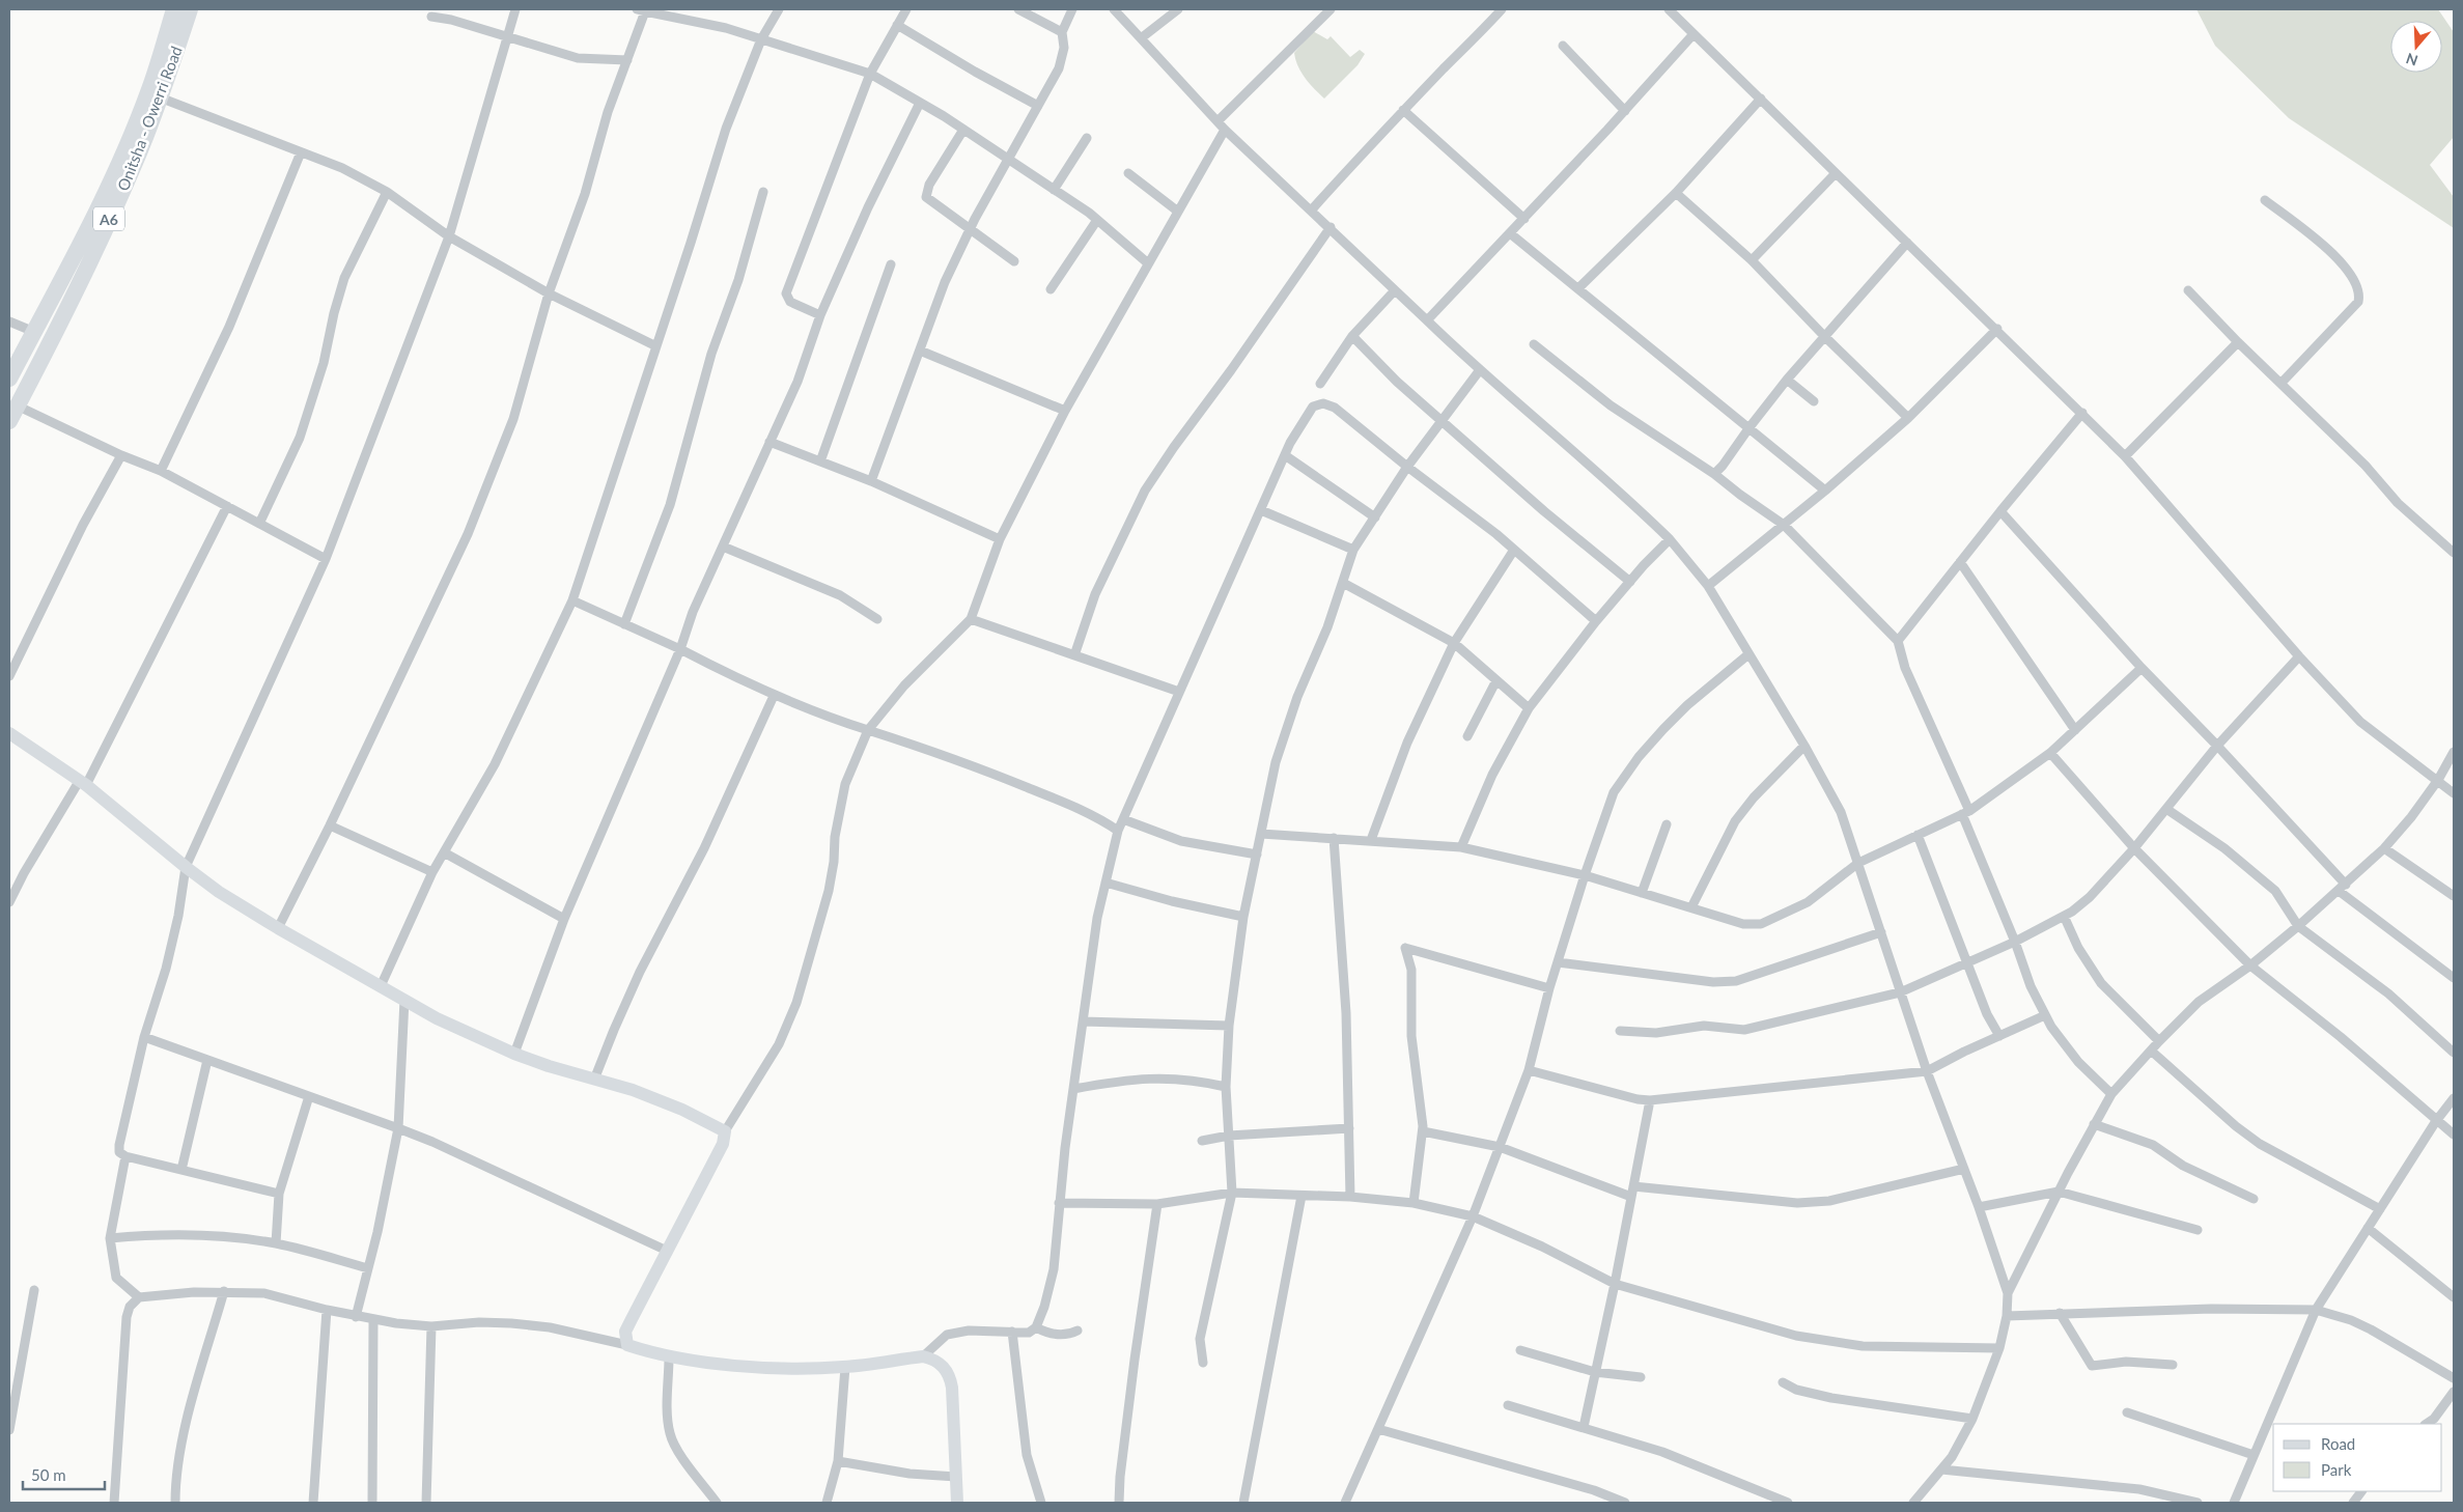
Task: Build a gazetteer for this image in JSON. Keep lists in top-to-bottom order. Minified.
{"streets":{"highway":["Onitsha - Owerri Road","A6"]},"legend":["Road","Park"],"scale_bar":"50 m","north":"bottom"}
